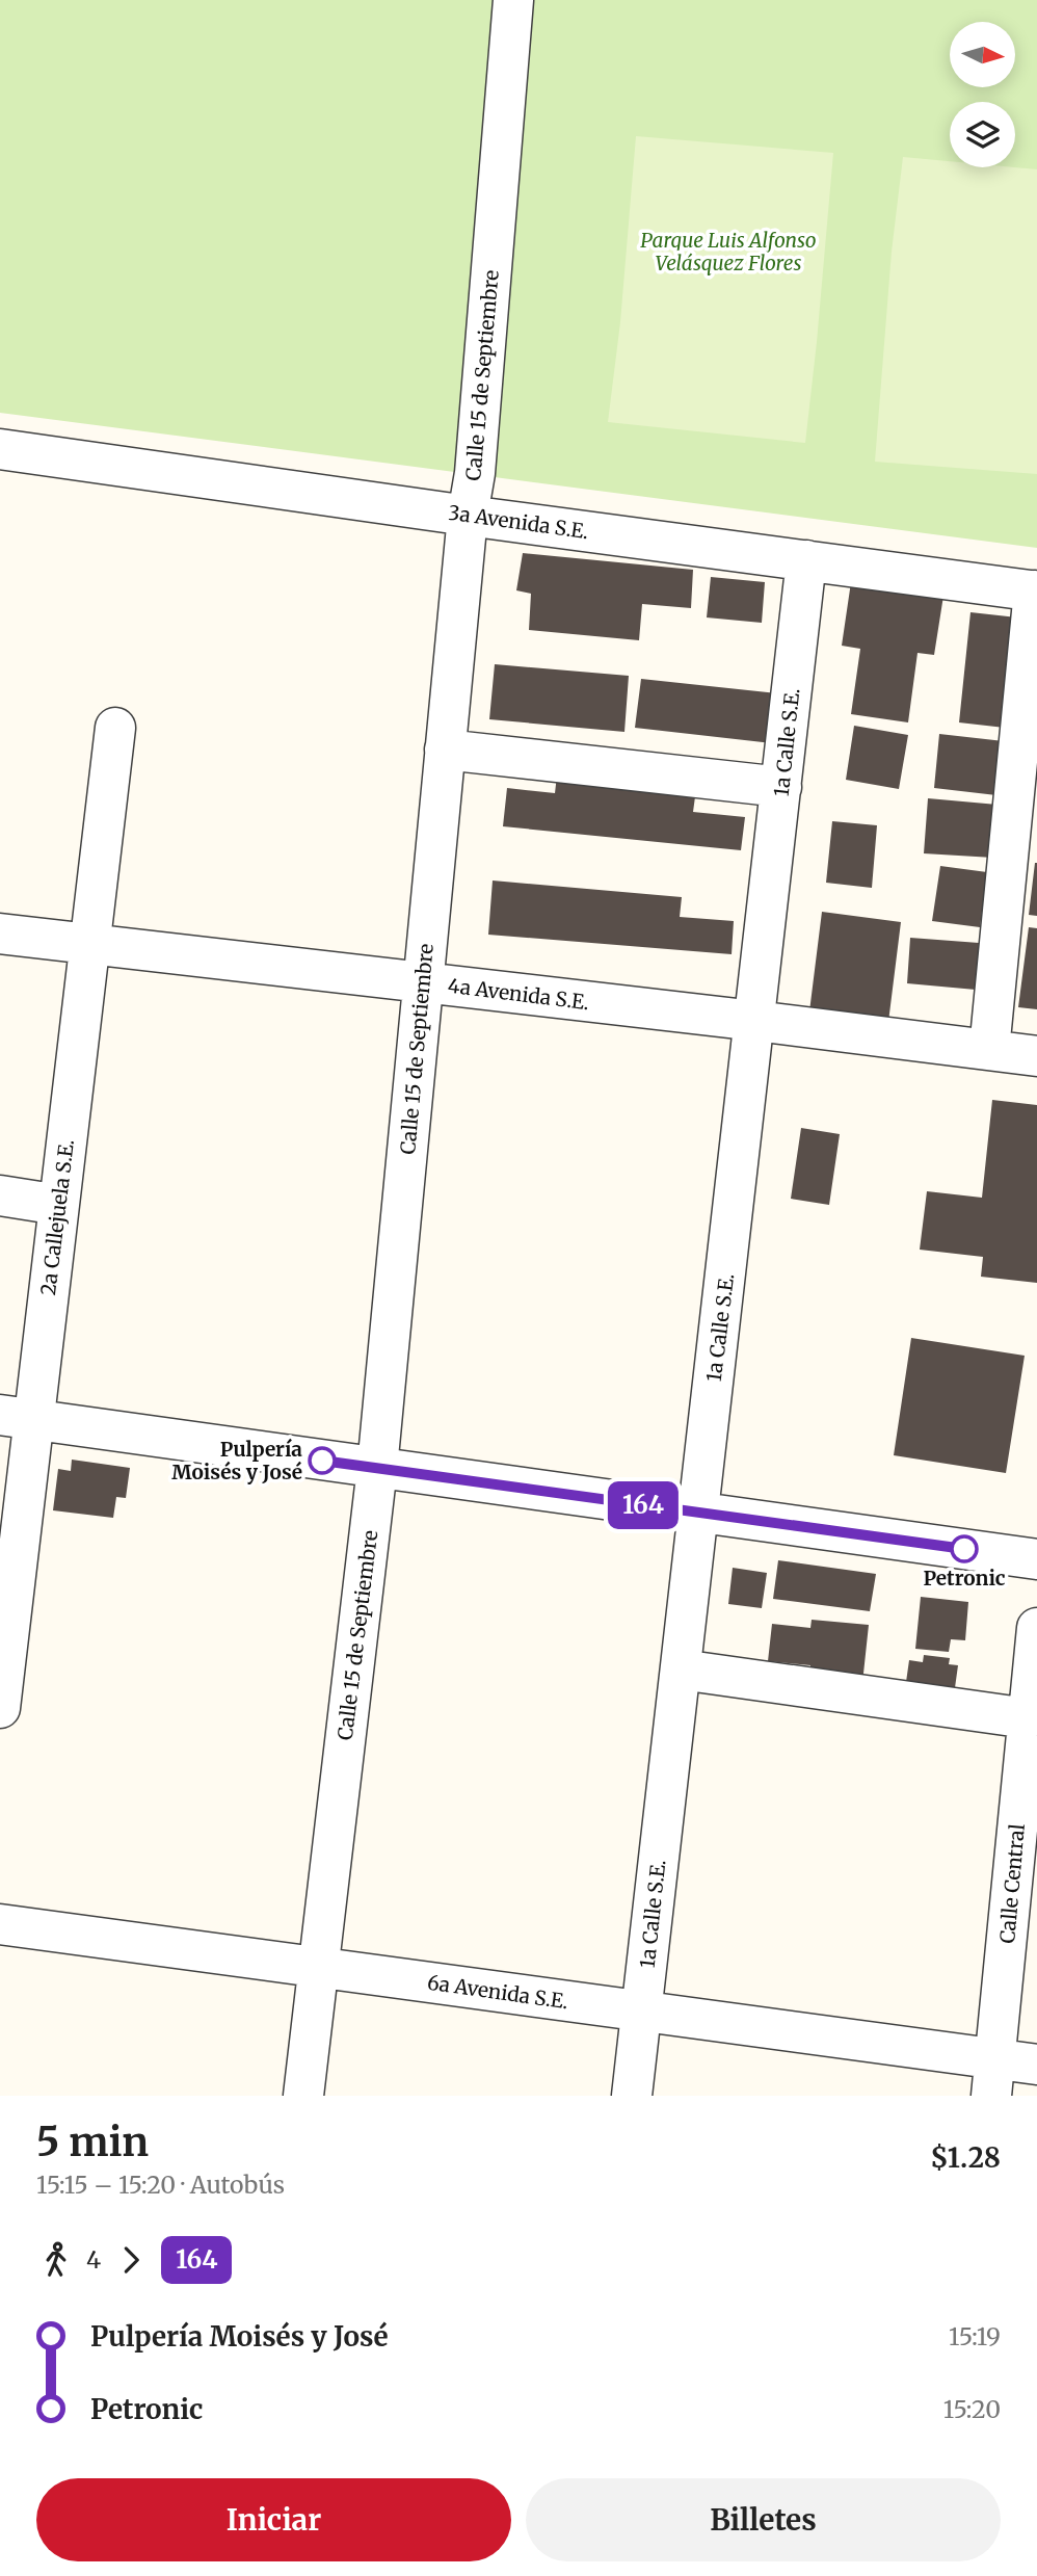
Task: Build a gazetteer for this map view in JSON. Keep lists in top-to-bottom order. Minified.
{"streets":{"street":["Calle 15 de Septiembre","3a Avenida S.E.","1a Calle S.E.","4a Avenida S.E.","2a Callejuela S.E.","Calle Central","6a Avenida S.E."]},"crossings":[["Calle 15 de Septiembre","3a Avenida S.E."],["Calle 15 de Septiembre","4a Avenida S.E."],["Calle 15 de Septiembre","6a Avenida S.E."],["3a Avenida S.E.","1a Calle S.E."],["1a Calle S.E.","4a Avenida S.E."],["1a Calle S.E.","6a Avenida S.E."],["4a Avenida S.E.","2a Callejuela S.E."],["Calle Central","6a Avenida S.E."]],"parks":["Parque Luis Alfonso Velásquez Flores"],"places":["Pulpería Moisés y José","Petronic"],"lines":["bus line 164"],"north":"right","page":{"on_map":"164","heading":["5 min","15:15 – 15:20 · Autobús","$1.28"],"legs":["4","164"],"list":[{"name":"Pulpería Moisés y José","value":"15:19"},{"name":"Petronic","value":"15:20"}],"buttons":["Iniciar","Billetes"]}}
